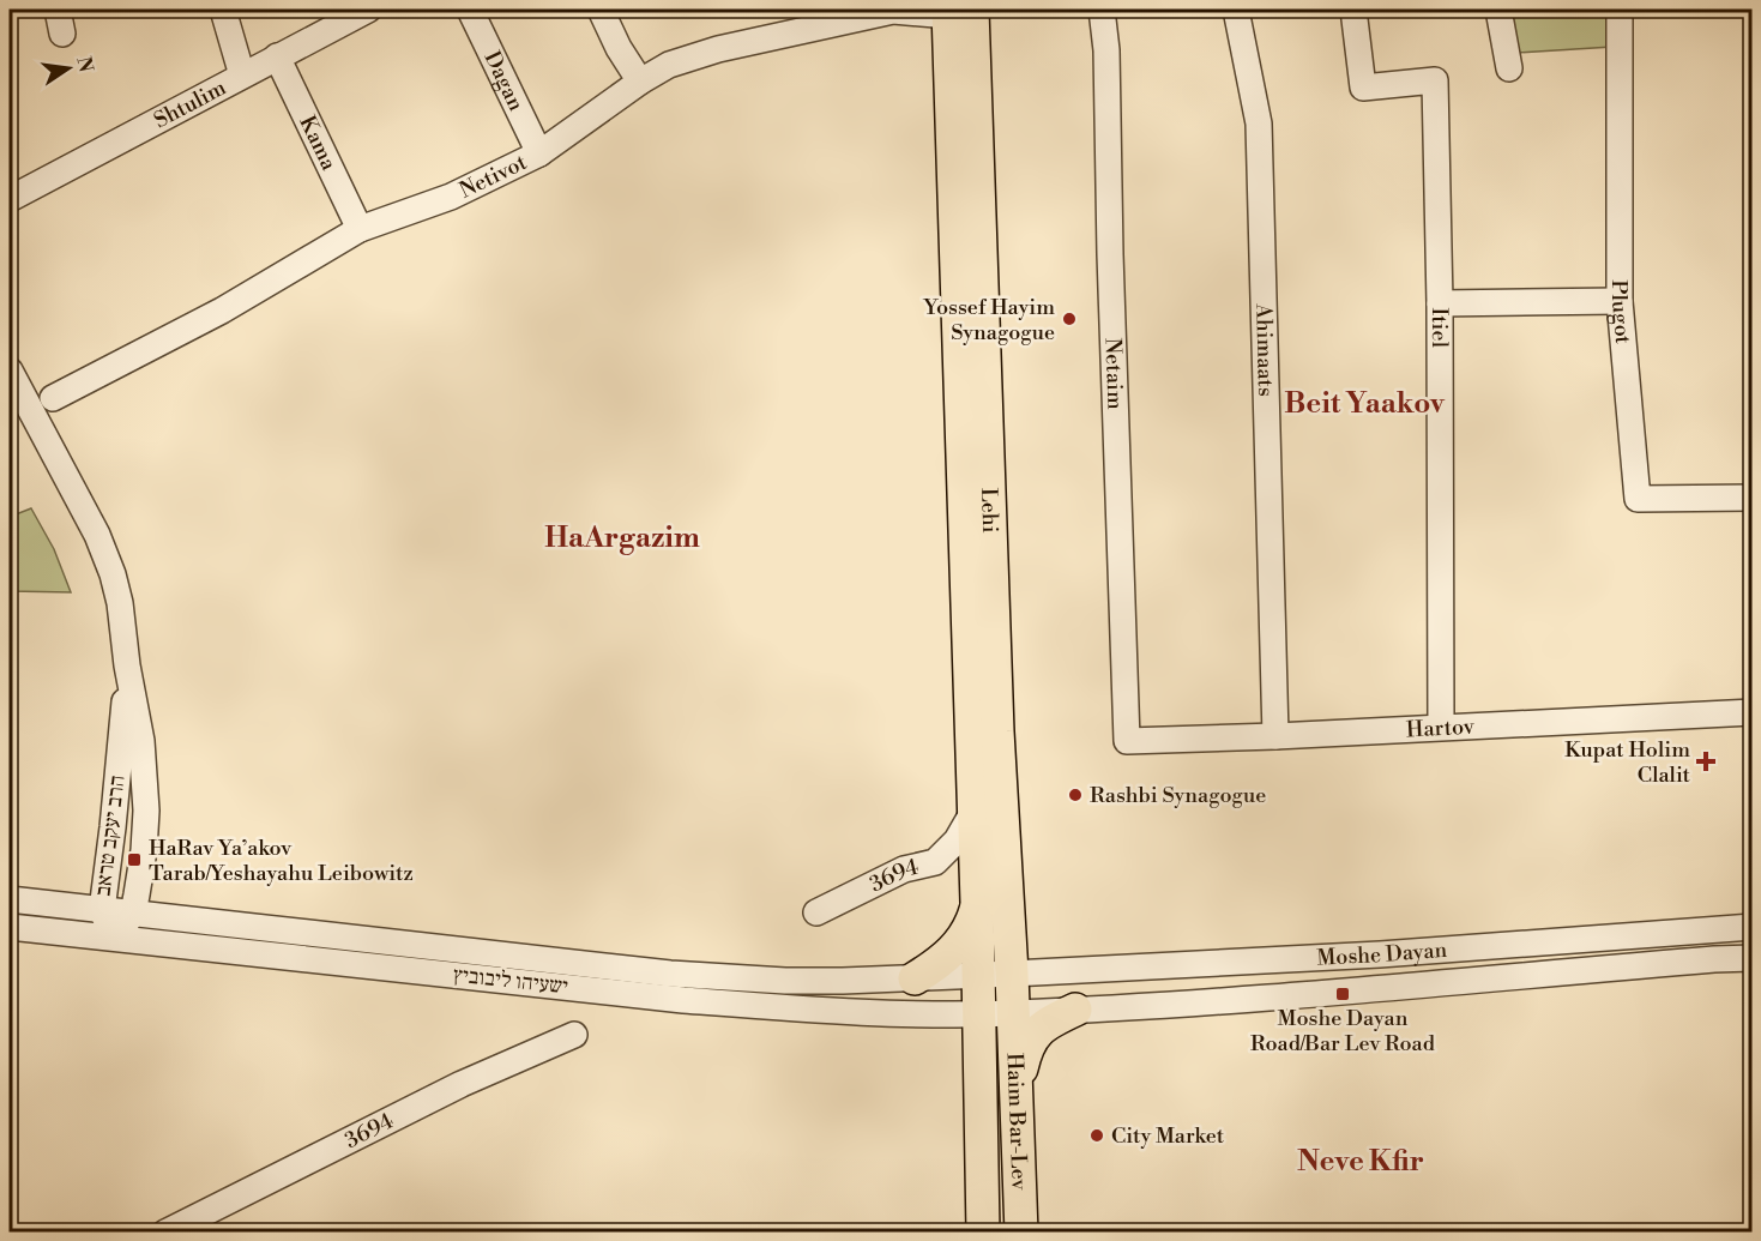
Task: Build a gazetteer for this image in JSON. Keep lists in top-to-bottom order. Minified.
{"streets":{"main road":["Lehi","Haim Bar-Lev"],"street":["Dagan","Shtulim","Kama","Netivot","Plugot","Itiel","Ahimaats","Netaim","Hartov","הרב יעקב טראב","3694","Moshe Dayan","ישעיהו ליבוביץ"]},"crossings":[["Dagan","Netivot"],["Shtulim","Kama"],["Kama","Netivot"],["Netivot","Lehi"],["Itiel","Hartov"],["Ahimaats","Hartov"],["Netaim","Hartov"],["Lehi","3694"],["Lehi","Moshe Dayan"],["Lehi","ישעיהו ליבוביץ"],["Lehi","Haim Bar-Lev"],["הרב יעקב טראב","ישעיהו ליבוביץ"],["Moshe Dayan","ישעיהו ליבוביץ"],["Moshe Dayan","Haim Bar-Lev"],["ישעיהו ליבוביץ","Haim Bar-Lev"]],"districts":["Beit Yaakov","HaArgazim","Neve Kfir"],"places":{"other":["Yossef Hayim Synagogue","Rashbi Synagogue","City Market"],"health":["Kupat Holim Clalit"],"transit":["HaRav Ya’akov Tarab/Yeshayahu Leibowitz","Moshe Dayan Road/Bar Lev Road"]},"north":"right"}
